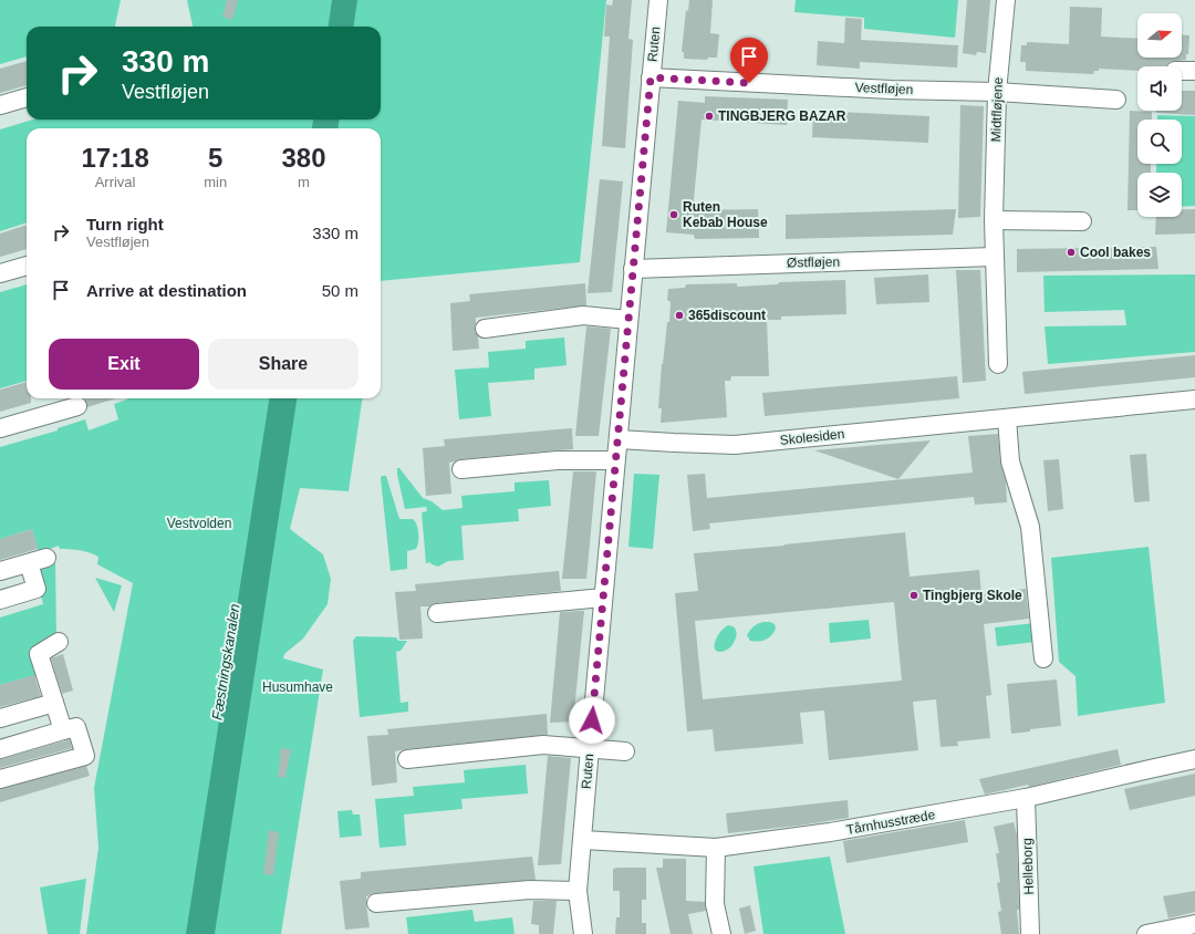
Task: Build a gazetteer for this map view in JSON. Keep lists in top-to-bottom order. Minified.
{"streets":{"street":["Ruten","Vestfløjen","Midtfløjene","Østfløjen","Skolesiden","Tårnhusstræde","Helleborg"]},"crossings":[["Ruten","Vestfløjen"],["Ruten","Østfløjen"],["Ruten","Skolesiden"],["Ruten","Tårnhusstræde"],["Vestfløjen","Midtfløjene"],["Midtfløjene","Østfløjen"],["Tårnhusstræde","Helleborg"]],"water":["Fæstningskanalen"],"parks":["Vestvolden","Husumhave"],"places":["TINGBJERG BAZAR","Ruten Kebab House","Cool bakes","365discount","Tingbjerg Skole"],"north":"right","page":{"turn":["330 m","Vestfløjen"],"eta":["17:18","Arrival","5","min","380","m"],"list":[{"name":"Turn right","note":"Vestfløjen","value":"330 m"},{"name":"Arrive at destination","value":"50 m"}],"buttons":["Exit","Share"]}}
